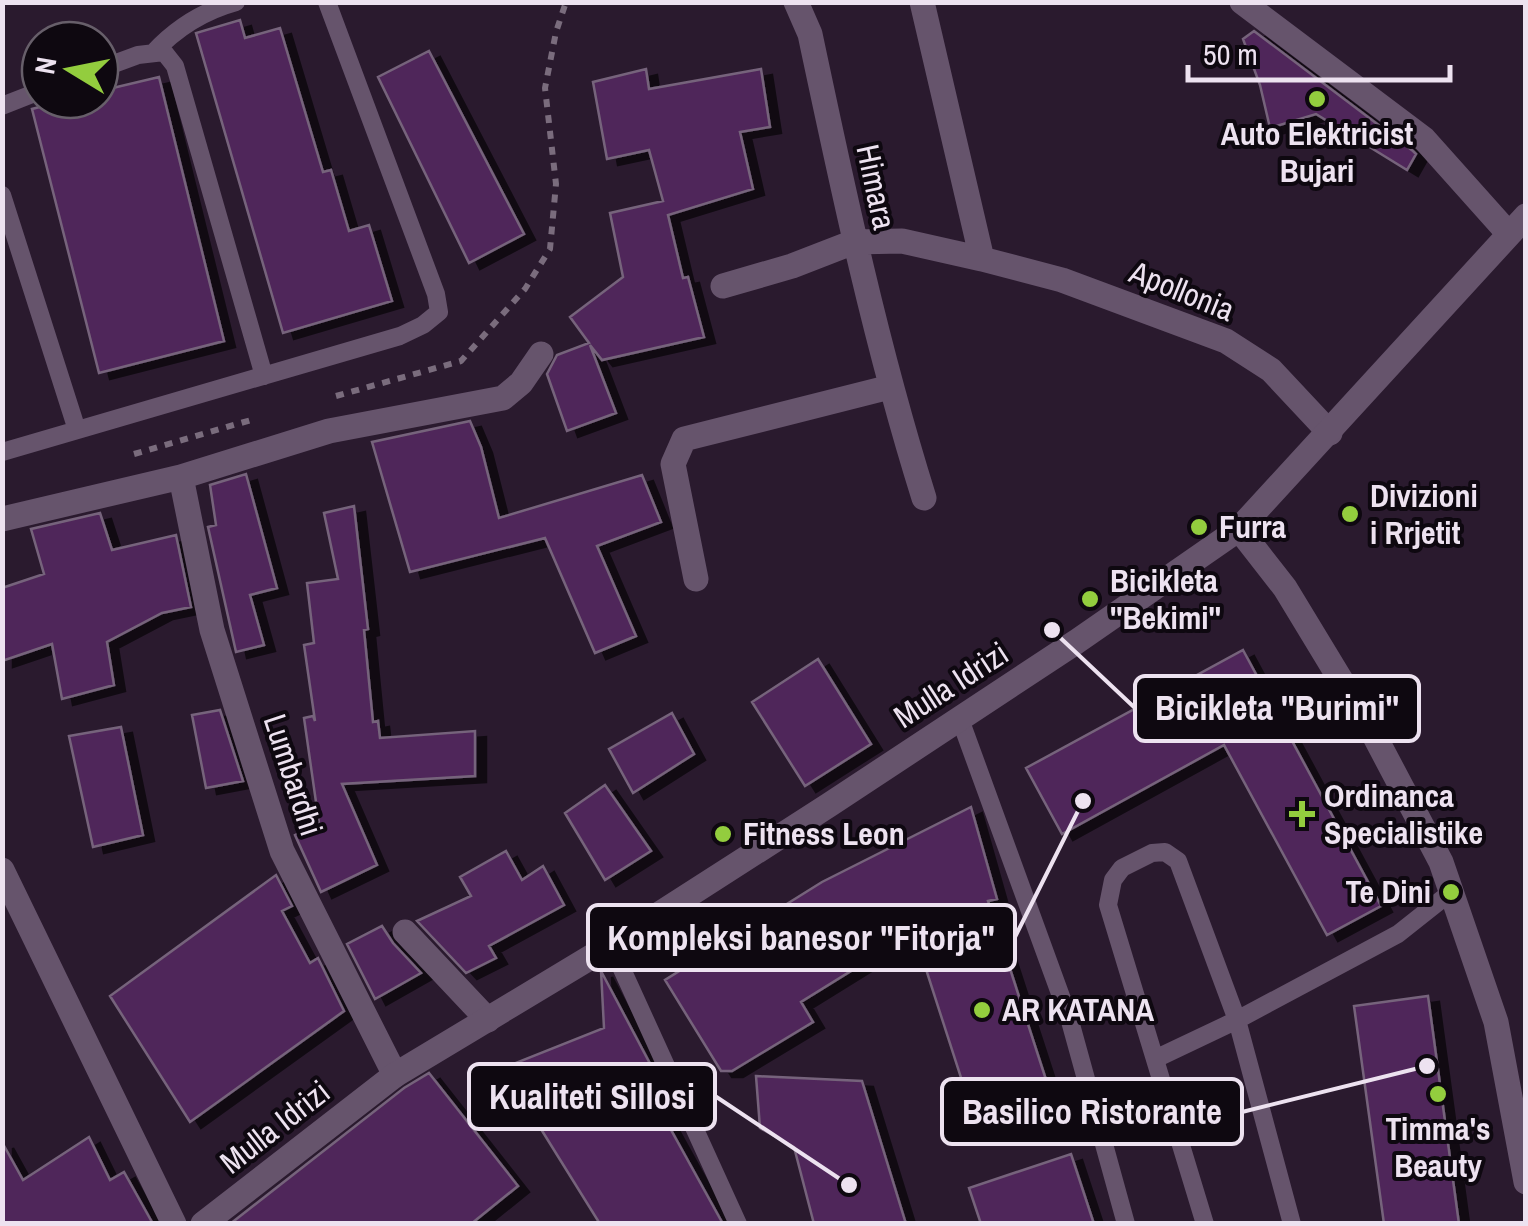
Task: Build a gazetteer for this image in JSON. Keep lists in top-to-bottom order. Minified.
{"streets":{"street":["Himara","Apollonia","Mulla Idrizi","Lumbardhi"]},"crossings":[["Himara","Apollonia"],["Apollonia","Mulla Idrizi"],["Mulla Idrizi","Lumbardhi"]],"places":{"other":["Auto Elektricist Bujari","Divizioni i Rrjetit","Furra","Bicikleta ''Bekimi''","Bicikleta ''Burimi''","Kompleksi banesor \"Fitorja\"","Fitness Leon","Te Dini","AR KATANA","Basilico Ristorante","Timma's Beauty","Kualiteti Sillosi"],"health":["Ordinanca Specialistike"]},"scale_bar":"50 m","north":"left"}
